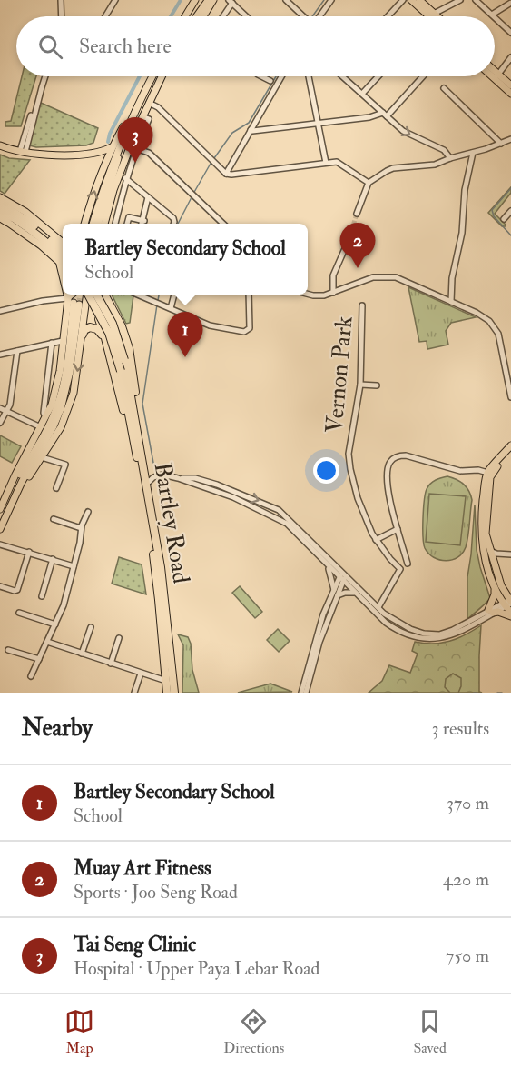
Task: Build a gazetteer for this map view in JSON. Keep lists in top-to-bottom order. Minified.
{"streets":{"highway":["Bartley Road"],"street":["Vernon Park"]},"page":{"search":"Search here","pins":["3","2","1"],"popup":["Bartley Secondary School","School"],"heading":["Nearby","3 results"],"list":[{"mark":"1","name":"Bartley Secondary School","note":"School","value":"370 m"},{"mark":"2","name":"Muay Art Fitness","note":"Sports · Joo Seng Road","value":"420 m"},{"mark":"3","name":"Tai Seng Clinic","note":"Hospital · Upper Paya Lebar Road","value":"750 m"}],"nav":["Map","Directions","Saved"]}}
